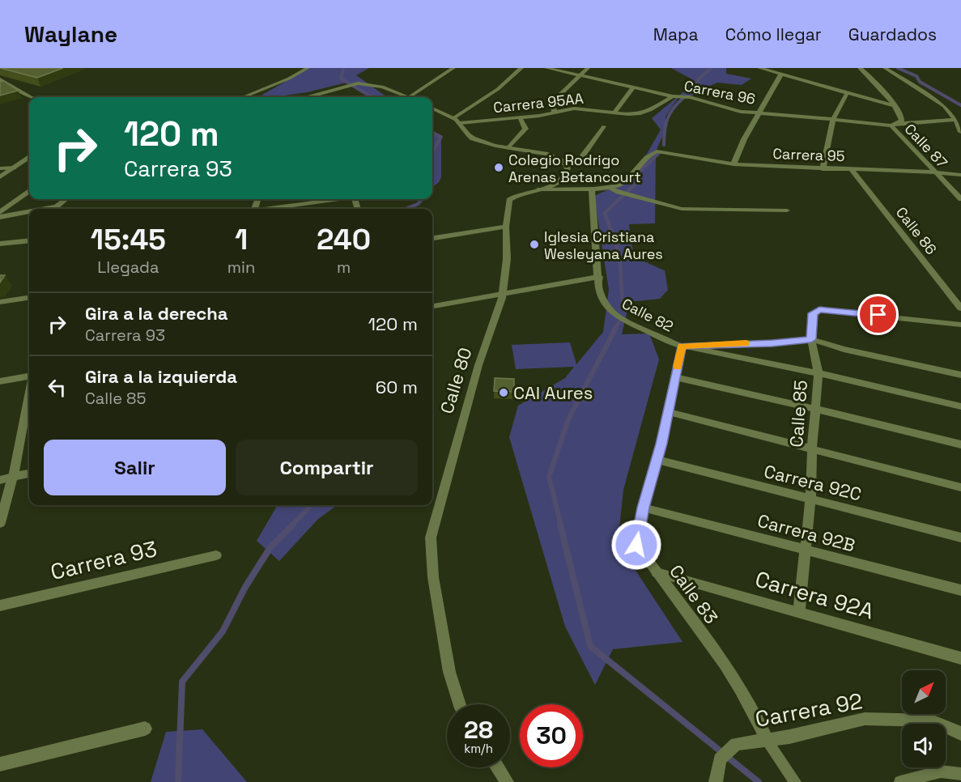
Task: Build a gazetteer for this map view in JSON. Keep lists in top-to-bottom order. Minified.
{"streets":{"street":["Carrera 96","Carrera 95AA","Calle 87","Carrera 95","Calle 86","Calle 82","Calle 80","Calle 85","Carrera 92C","Carrera 92B","Carrera 93","Calle 83","Carrera 92A","Carrera 92"]},"crossings":[["Carrera 96","Carrera 95AA"],["Carrera 96","Calle 87"],["Calle 87","Carrera 95"],["Carrera 95","Calle 86"],["Calle 82","Calle 83"],["Calle 85","Carrera 92C"],["Calle 85","Carrera 92B"],["Calle 85","Carrera 92A"],["Carrera 92C","Calle 83"],["Carrera 92B","Calle 83"],["Calle 83","Carrera 92A"],["Calle 83","Carrera 92"]],"places":["Colegio Rodrigo Arenas Betancourt","Iglesia Cristiana Wesleyana Aures","CAI Aures"],"north":"top right","page":{"header":"Waylane","nav":["Mapa","Cómo llegar","Guardados"],"turn":["120 m","Carrera 93"],"eta":["15:45","Llegada","1","min","240","m"],"list":[{"name":"Gira a la derecha","note":"Carrera 93","value":"120 m"},{"name":"Gira a la izquierda","note":"Calle 85","value":"60 m"}],"buttons":["Salir","Compartir"],"speed":"28 km/h","limit":"30"}}
